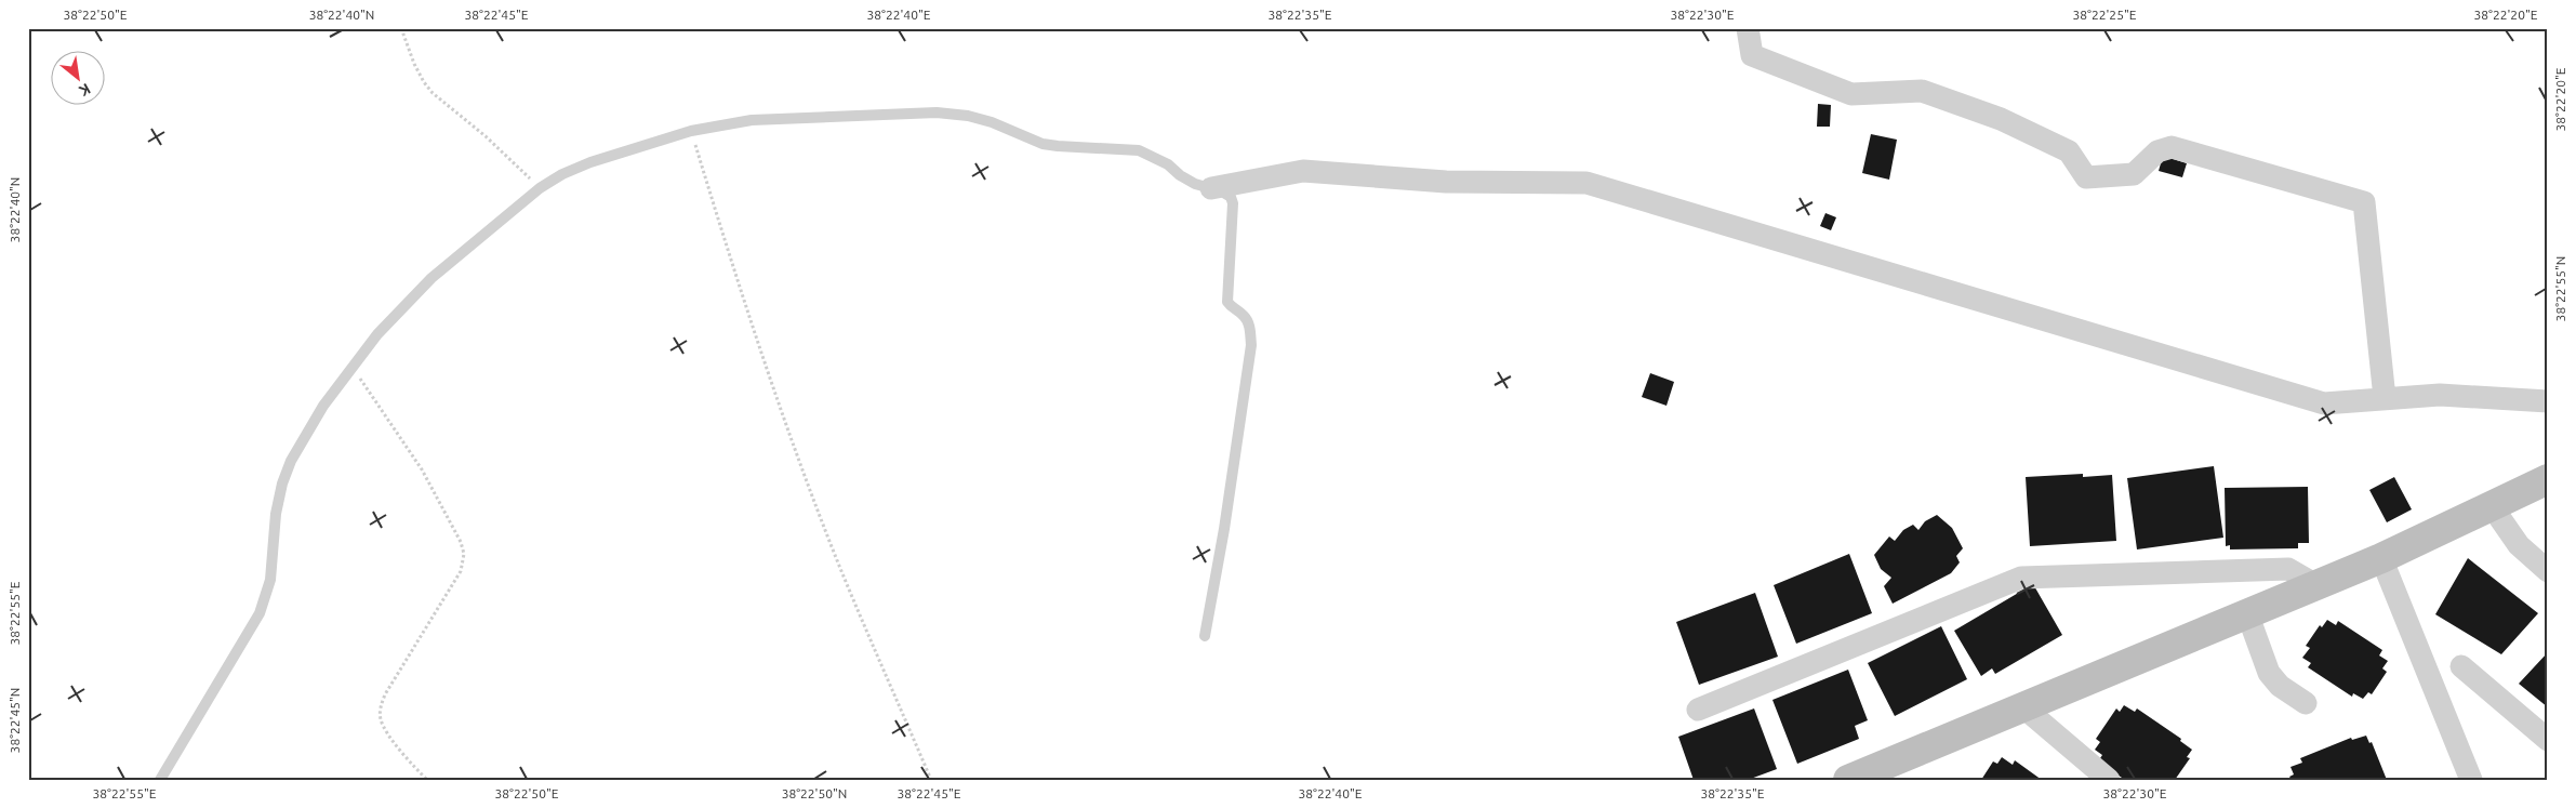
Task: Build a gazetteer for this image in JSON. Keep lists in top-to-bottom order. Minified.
{"north":"bottom right","coordinates":["38°22'50\"E","38°22'40\"N","38°22'45\"E","38°22'40\"E","38°22'35\"E","38°22'30\"E","38°22'25\"E","38°22'20\"E","38°22'55\"N","38°22'55\"E","38°22'45\"N","38°22'50\"N"]}
